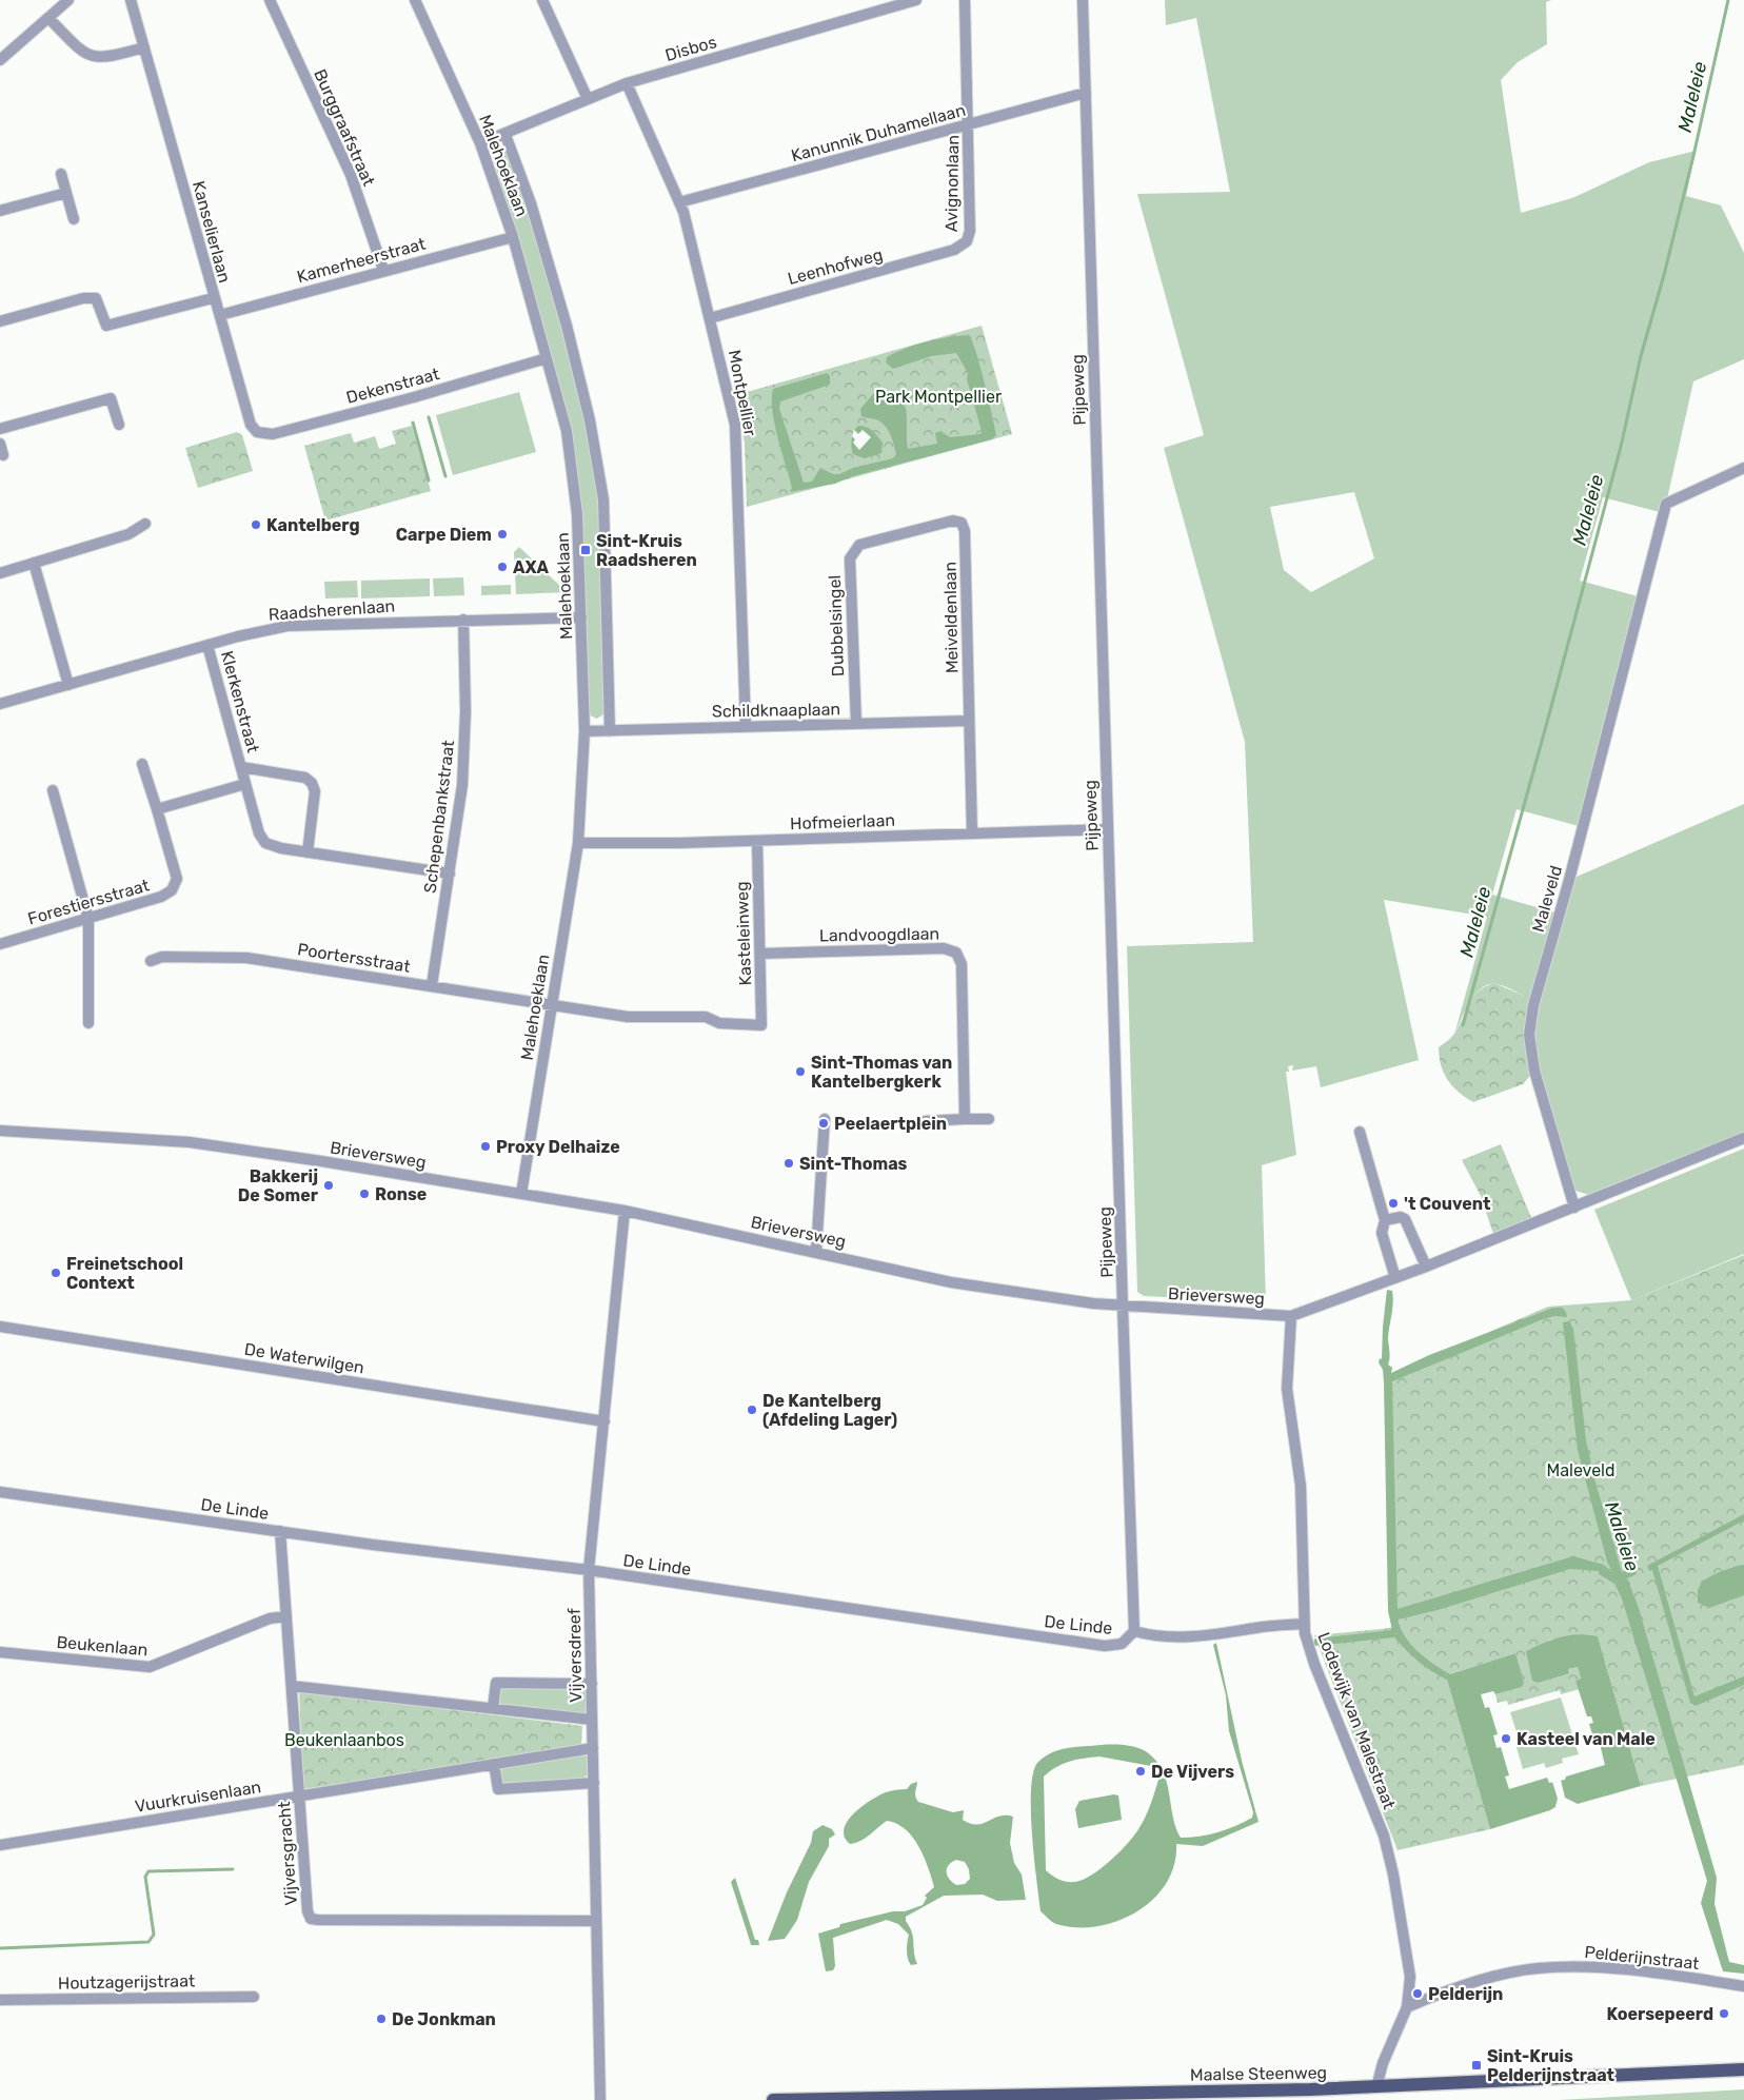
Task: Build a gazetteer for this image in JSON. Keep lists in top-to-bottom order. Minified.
{"streets":{"main road":["Maalse Steenweg"],"street":["Disbos","Burggraafstraat","Kanunnik Duhamellaan","Malehoeklaan","Avignonlaan","Kanselierlaan","Kamerheerstraat","Leenhofweg","Dekenstraat","Pijpeweg","Montpellier","Raadsherenlaan","Meiveldenlaan","Dubbelsingel","Klerkenstraat","Schildknaaplaan","Schepenbankstraat","Hofmeierlaan","Maleveld","Forestiersstraat","Kasteleinweg","Landvoogdlaan","Poortersstraat","Brieversweg","De Waterwilgen","De Linde","Beukenlaan","Vijversdreef","Lodewijk van Malestraat","Vuurkruisenlaan","Vijversgracht","Pelderijnstraat","Houtzagerijstraat"]},"crossings":[["Disbos","Malehoeklaan"],["Disbos","Montpellier"],["Burggraafstraat","Kamerheerstraat"],["Kanunnik Duhamellaan","Avignonlaan"],["Kanunnik Duhamellaan","Pijpeweg"],["Kanunnik Duhamellaan","Montpellier"],["Malehoeklaan","Kamerheerstraat"],["Malehoeklaan","Dekenstraat"],["Malehoeklaan","Raadsherenlaan"],["Malehoeklaan","Schildknaaplaan"],["Malehoeklaan","Hofmeierlaan"],["Malehoeklaan","Poortersstraat"],["Malehoeklaan","Brieversweg"],["Avignonlaan","Leenhofweg"],["Kanselierlaan","Kamerheerstraat"],["Kanselierlaan","Dekenstraat"],["Leenhofweg","Montpellier"],["Pijpeweg","Hofmeierlaan"],["Pijpeweg","Brieversweg"],["Pijpeweg","De Linde"],["Montpellier","Schildknaaplaan"],["Raadsherenlaan","Klerkenstraat"],["Raadsherenlaan","Schepenbankstraat"],["Meiveldenlaan","Dubbelsingel"],["Meiveldenlaan","Schildknaaplaan"],["Meiveldenlaan","Hofmeierlaan"],["Dubbelsingel","Schildknaaplaan"],["Klerkenstraat","Schepenbankstraat"],["Schepenbankstraat","Poortersstraat"],["Hofmeierlaan","Kasteleinweg"],["Maleveld","Brieversweg"],["Kasteleinweg","Landvoogdlaan"],["Kasteleinweg","Poortersstraat"],["Brieversweg","Vijversdreef"],["Brieversweg","Lodewijk van Malestraat"],["De Waterwilgen","Vijversdreef"],["De Linde","Vijversdreef"],["De Linde","Lodewijk van Malestraat"],["De Linde","Vijversgracht"],["Beukenlaan","Vijversgracht"],["Vijversdreef","Vuurkruisenlaan"],["Vijversdreef","Vijversgracht"],["Lodewijk van Malestraat","Pelderijnstraat"],["Vuurkruisenlaan","Vijversgracht"]],"water":["Maleleie"],"parks":["Park Montpellier","Maleveld","Beukenlaanbos"],"places":{"other":["Kantelberg","Carpe Diem","AXA","Sint-Thomas van Kantelbergkerk","Peelaertplein","Proxy Delhaize","Sint-Thomas","Bakkerij De Somer","Ronse","'t Couvent","Freinetschool Context","De Kantelberg (Afdeling Lager)","Kasteel van Male","De Vijvers","Pelderijn","Koersepeerd","De Jonkman"],"transit":["Sint-Kruis Raadsheren","Sint-Kruis Pelderijnstraat"]}}
